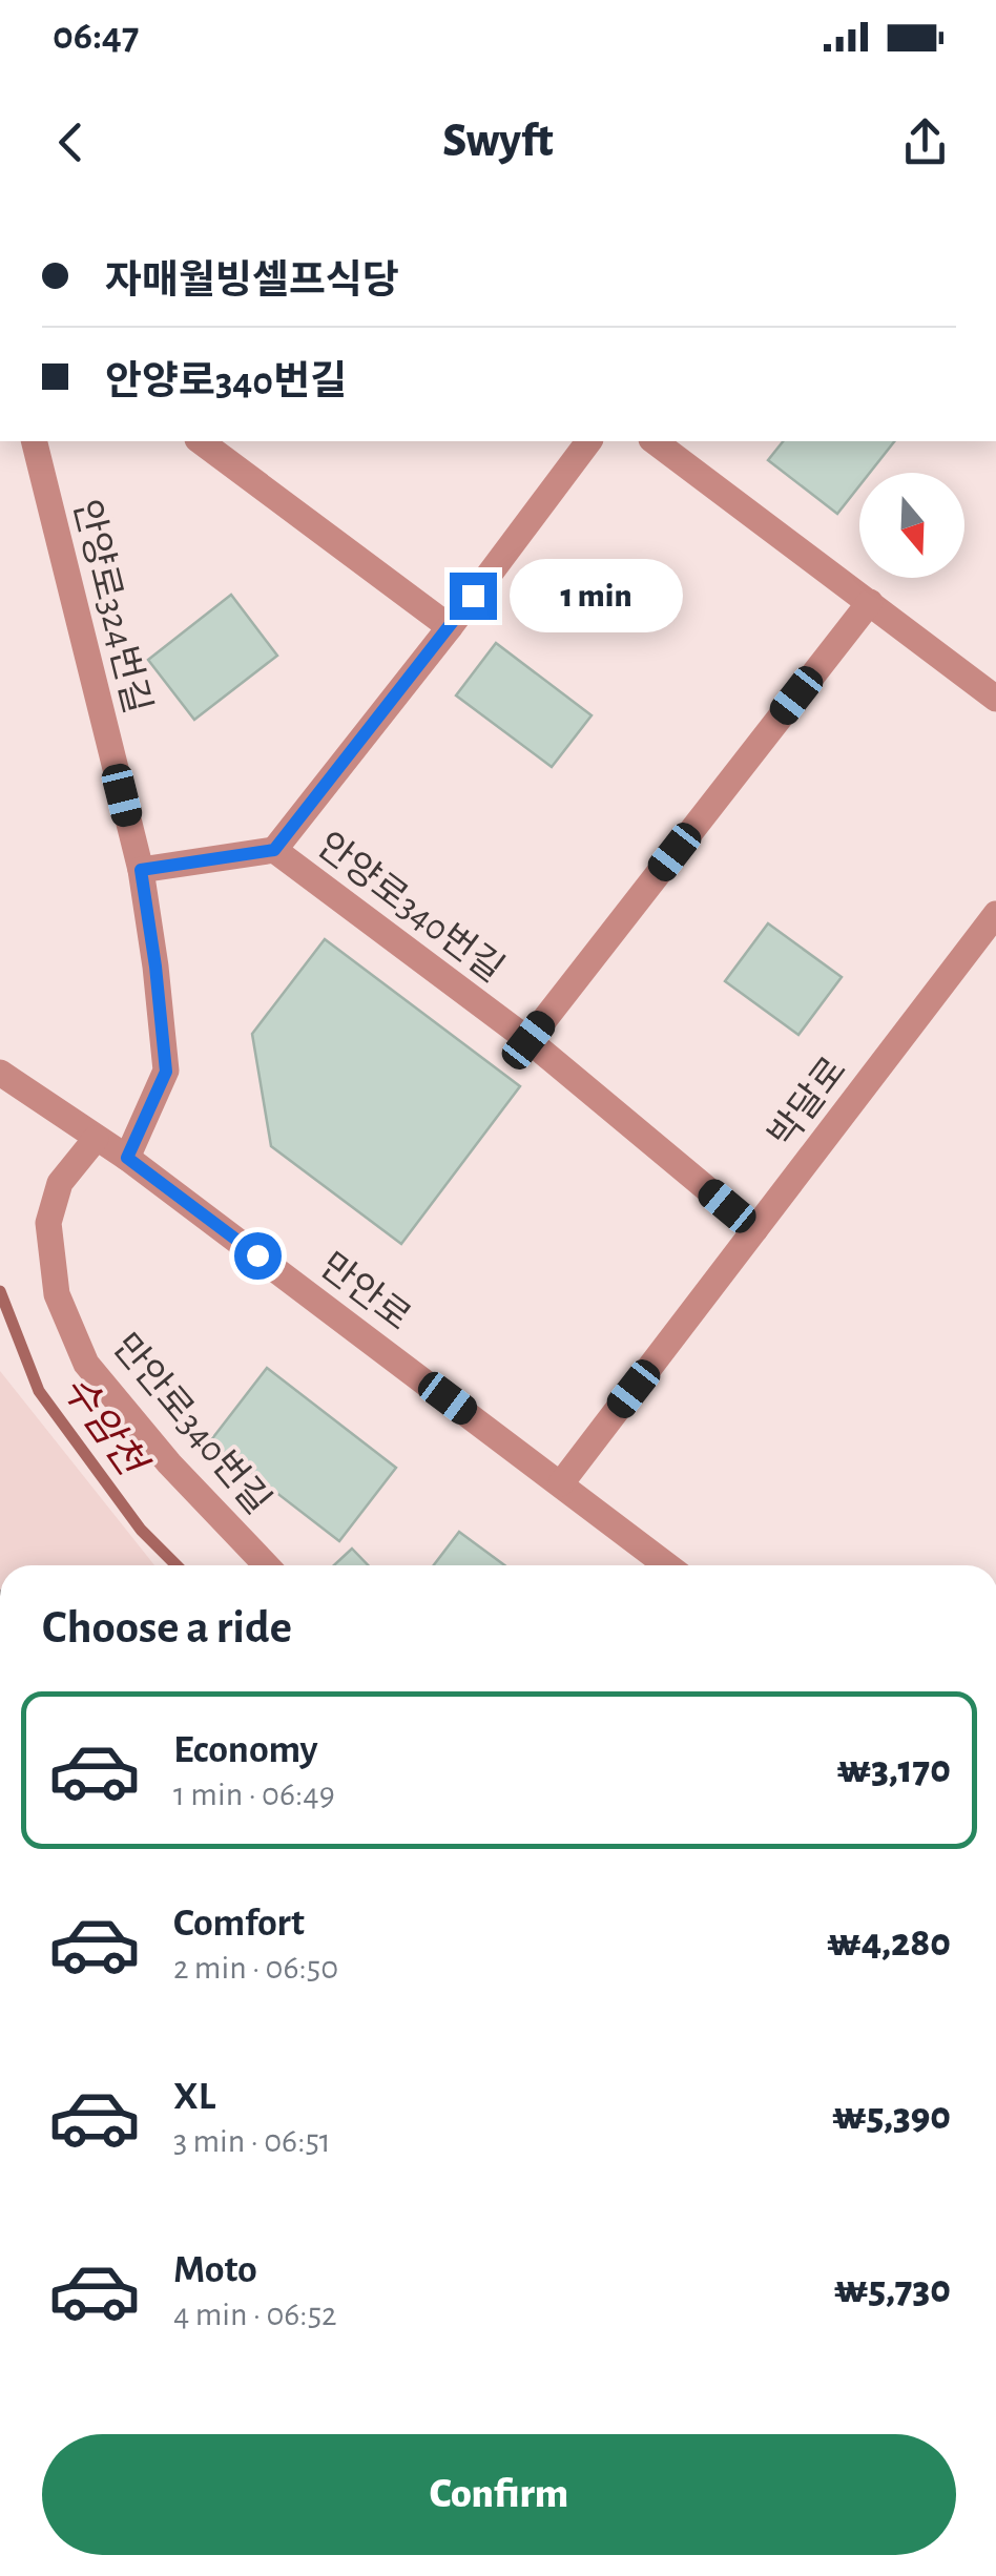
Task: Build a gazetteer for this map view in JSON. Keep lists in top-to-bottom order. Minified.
{"streets":{"street":["안양로324번길","안양로340번길","박달로","만안로","만안로340번길"]},"crossings":[["안양로324번길","만안로"],["안양로340번길","박달로"],["박달로","만안로"],["만안로","만안로340번길"]],"water":["수암천"],"north":"bottom","page":{"status":"06:47","header":"Swyft","banner":["자매월빙셀프식당","안양로340번길"],"bubble":"1 min","heading":"Choose a ride","list":[{"name":"Economy","note":"1 min · 06:49","value":"₩3,170"},{"name":"Comfort","note":"2 min · 06:50","value":"₩4,280"},{"name":"XL","note":"3 min · 06:51","value":"₩5,390"},{"name":"Moto","note":"4 min · 06:52","value":"₩5,730"}],"buttons":"Confirm"}}
